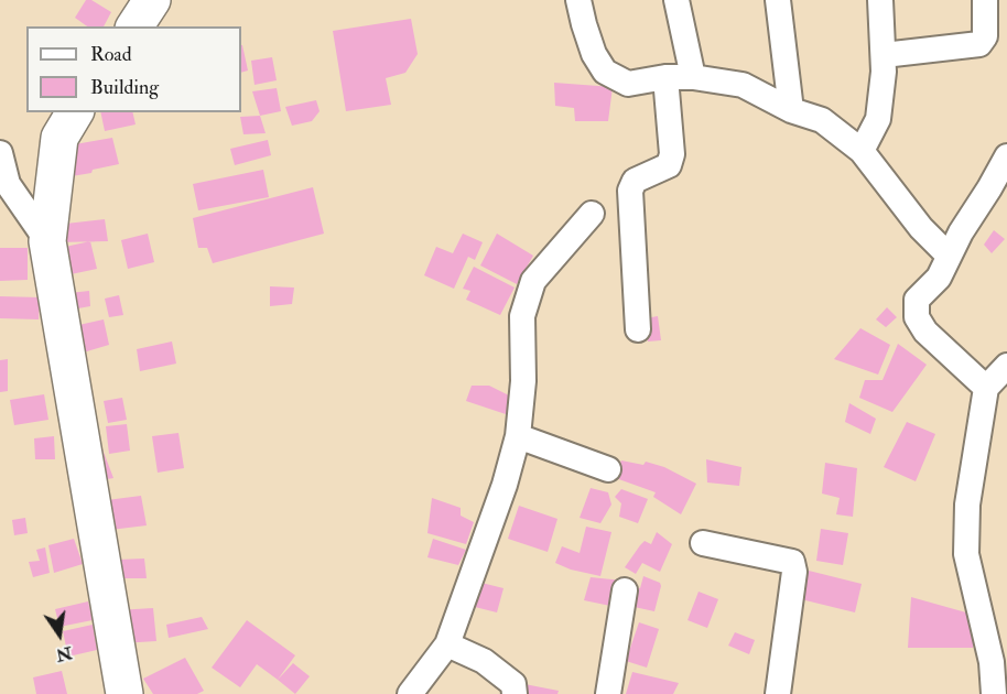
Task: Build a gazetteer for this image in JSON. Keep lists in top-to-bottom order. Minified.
{"legend":["Road","Building"],"north":"bottom"}
